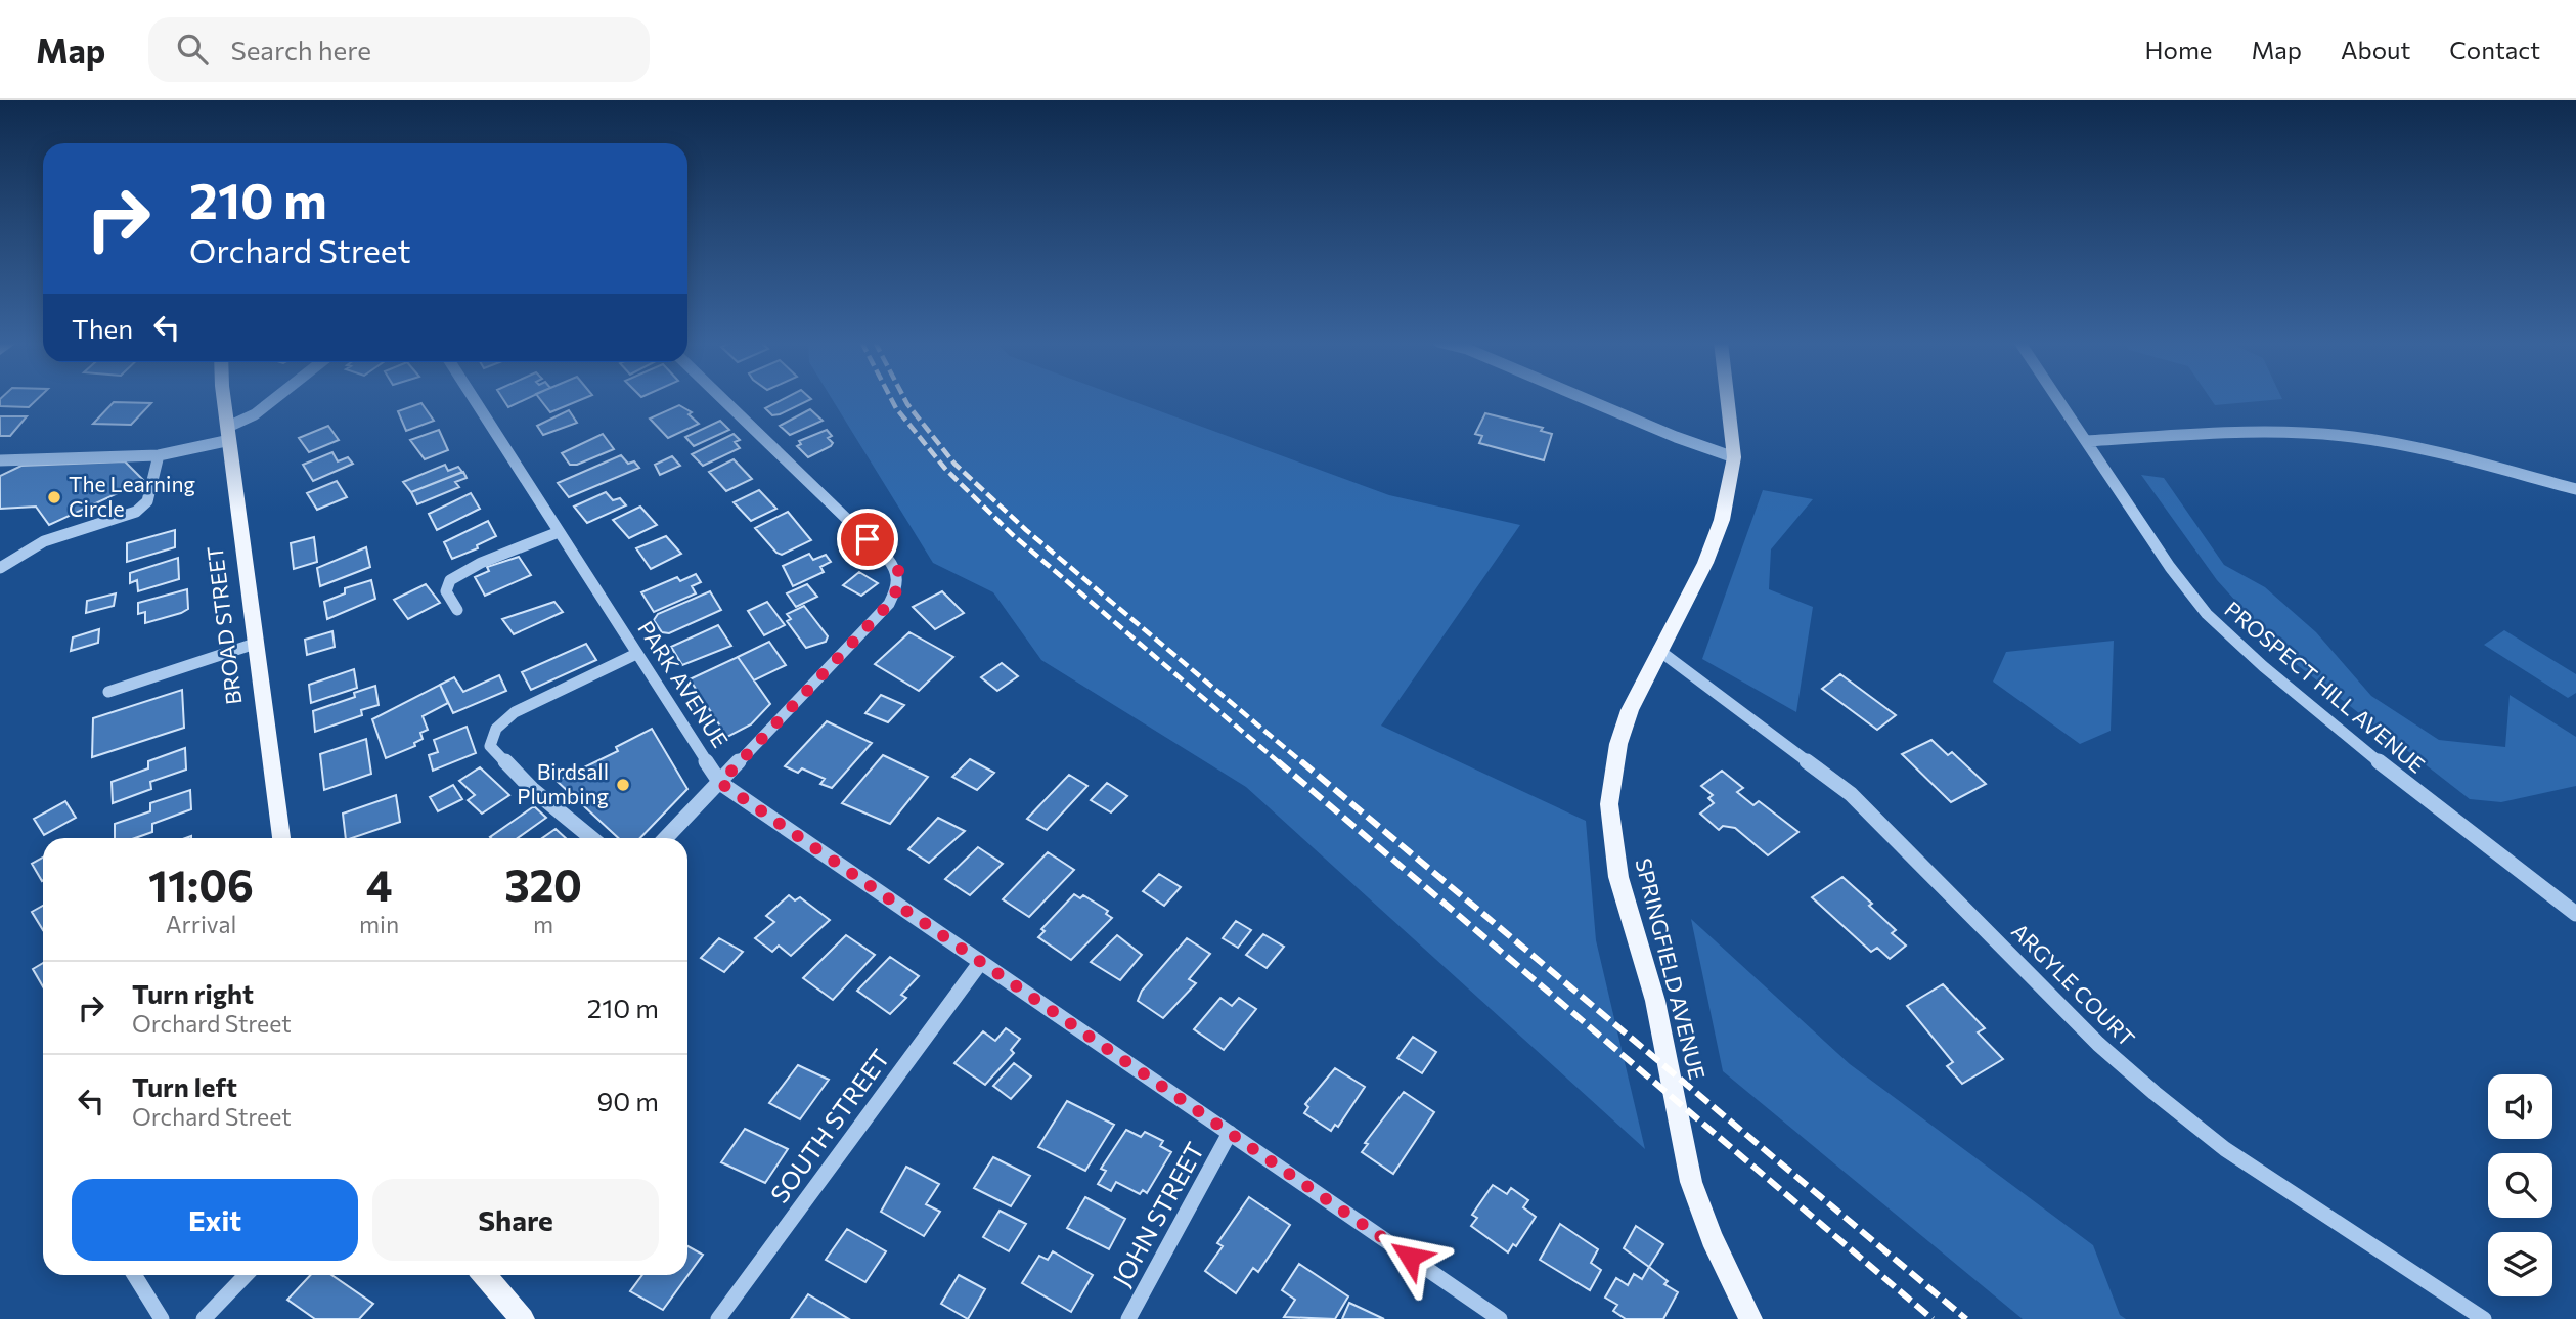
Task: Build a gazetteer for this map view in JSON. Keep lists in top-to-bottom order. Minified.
{"streets":{"main road":["BROAD STREET","SPRINGFIELD AVENUE"],"street":["PARK AVENUE","PROSPECT HILL AVENUE","ARGYLE COURT","SOUTH STREET","JOHN STREET"]},"crossings":[["PARK AVENUE","SOUTH STREET"],["PARK AVENUE","JOHN STREET"],["SPRINGFIELD AVENUE","ARGYLE COURT"]],"places":["The Learning Circle","Birdsall Plumbing"],"page":{"header":"Map","search":"Search here","nav":["Home","Map","About","Contact"],"turn":["210 m","Orchard Street"],"then":"Then","eta":["11:06","Arrival","4","min","320","m"],"list":[{"name":"Turn right","note":"Orchard Street","value":"210 m"},{"name":"Turn left","note":"Orchard Street","value":"90 m"}],"buttons":["Exit","Share"]}}
